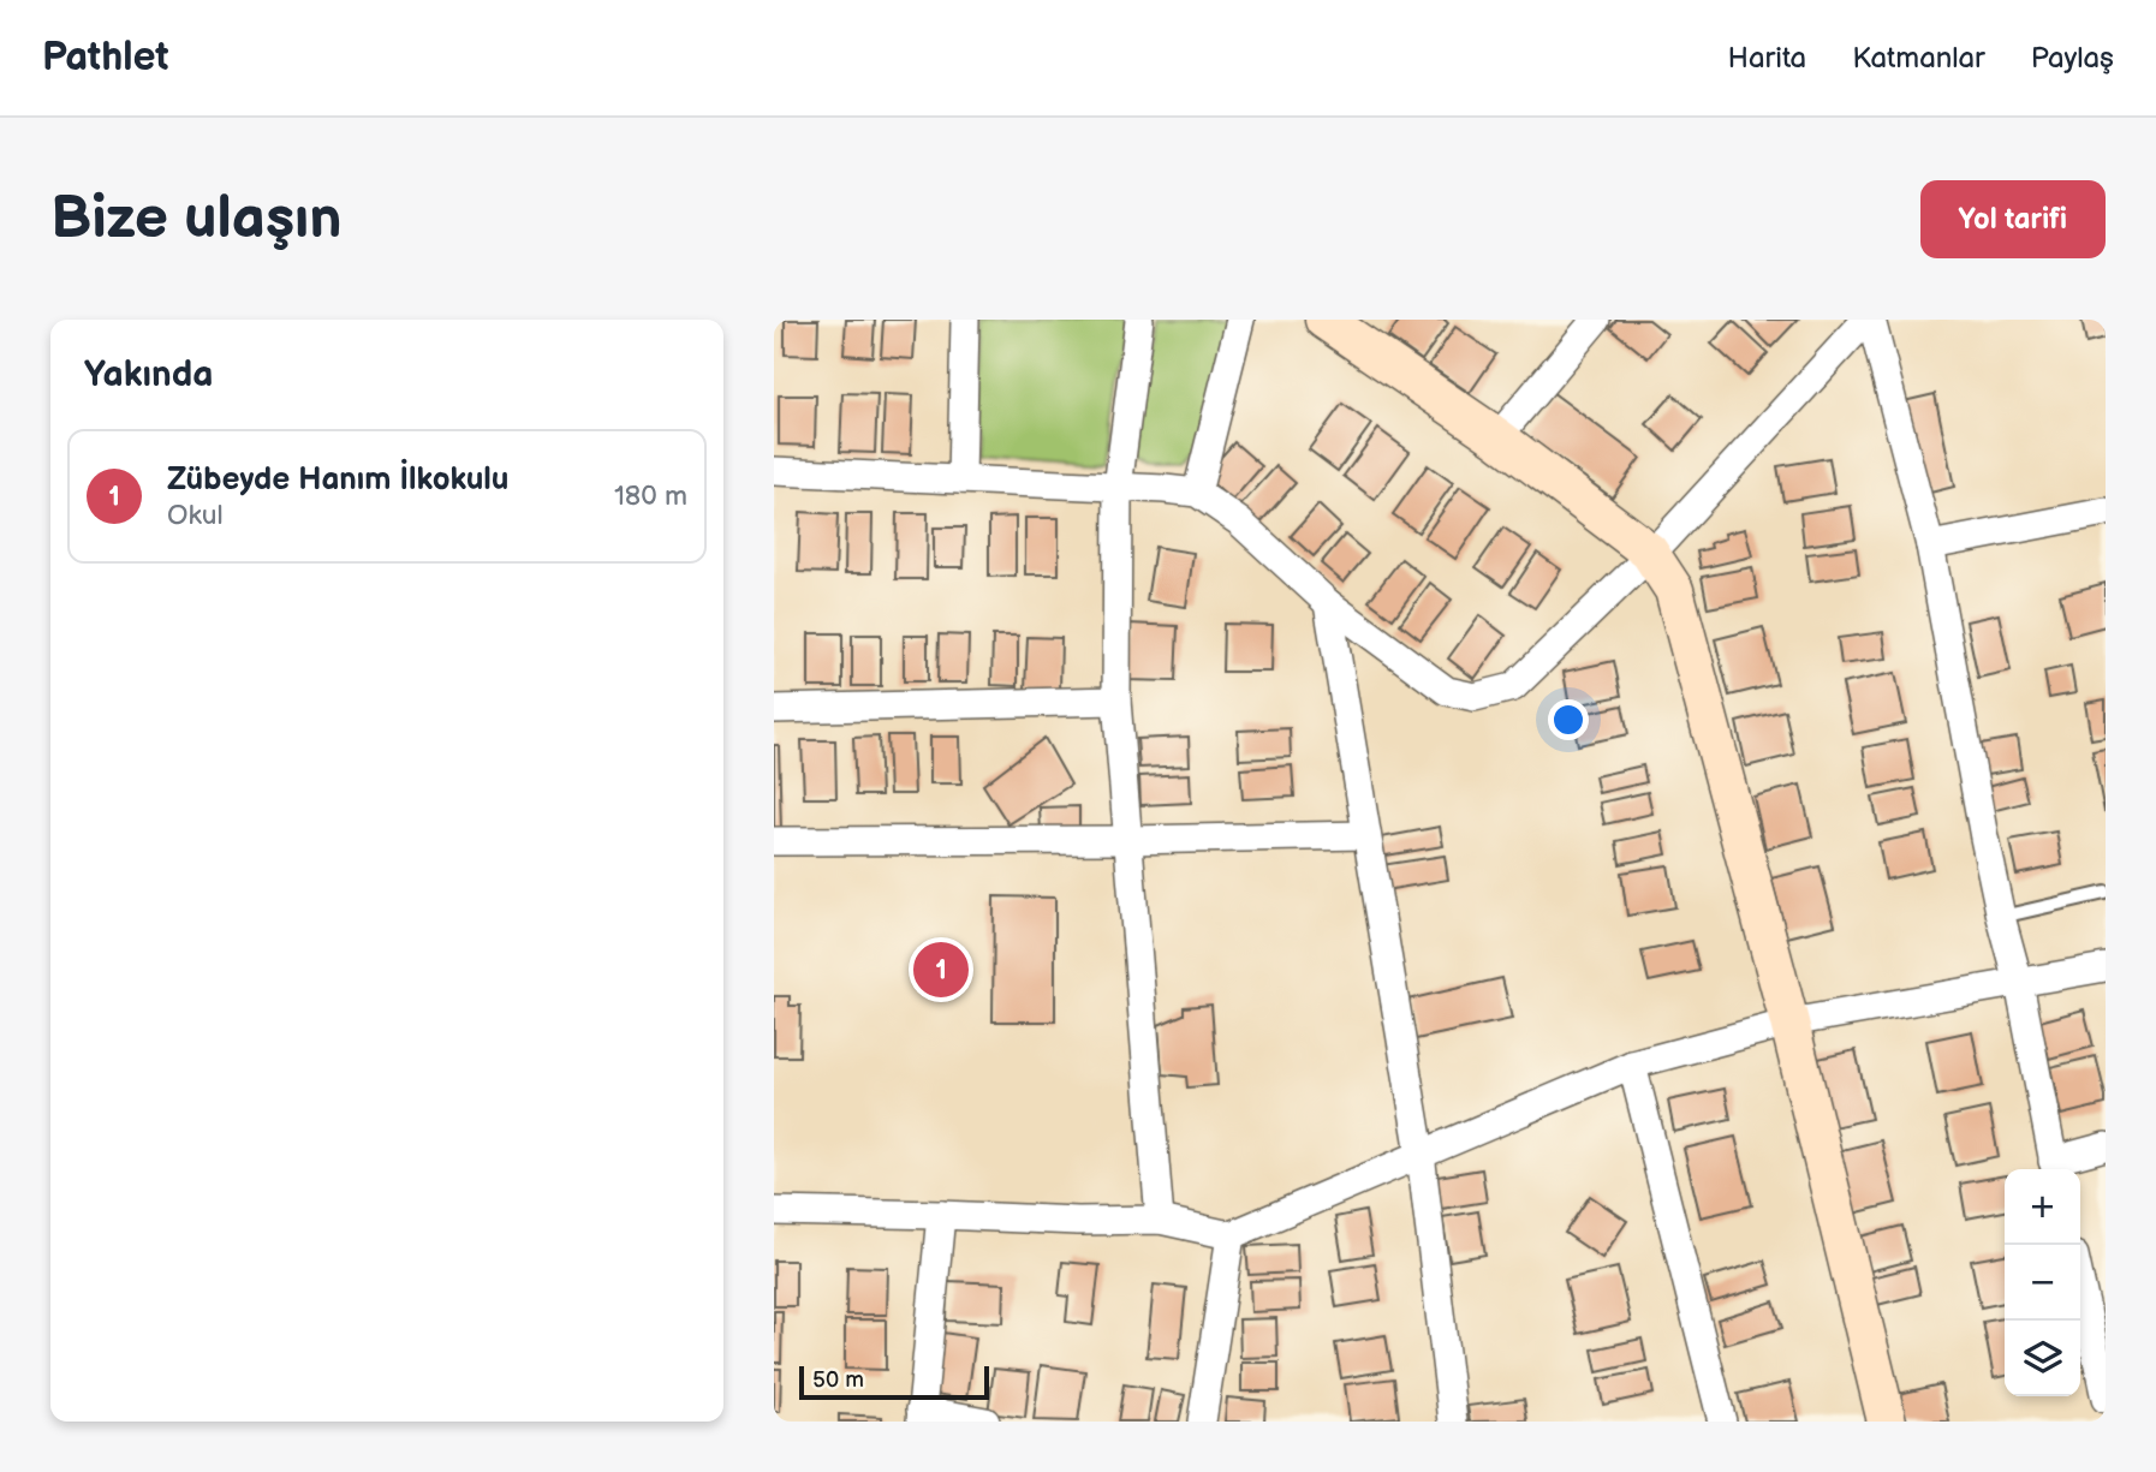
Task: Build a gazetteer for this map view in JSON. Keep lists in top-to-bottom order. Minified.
{"scale_bar":"50 m","page":{"header":"Pathlet","nav":["Harita","Katmanlar","Paylaş"],"buttons":"Yol tarifi","title":"Bize ulaşın","heading":"Yakında","list":[{"mark":"1","name":"Zübeyde Hanım İlkokulu","note":"Okul","value":"180 m"}],"pins":"1","map_buttons":["+","−"],"scale":"50 m"}}
